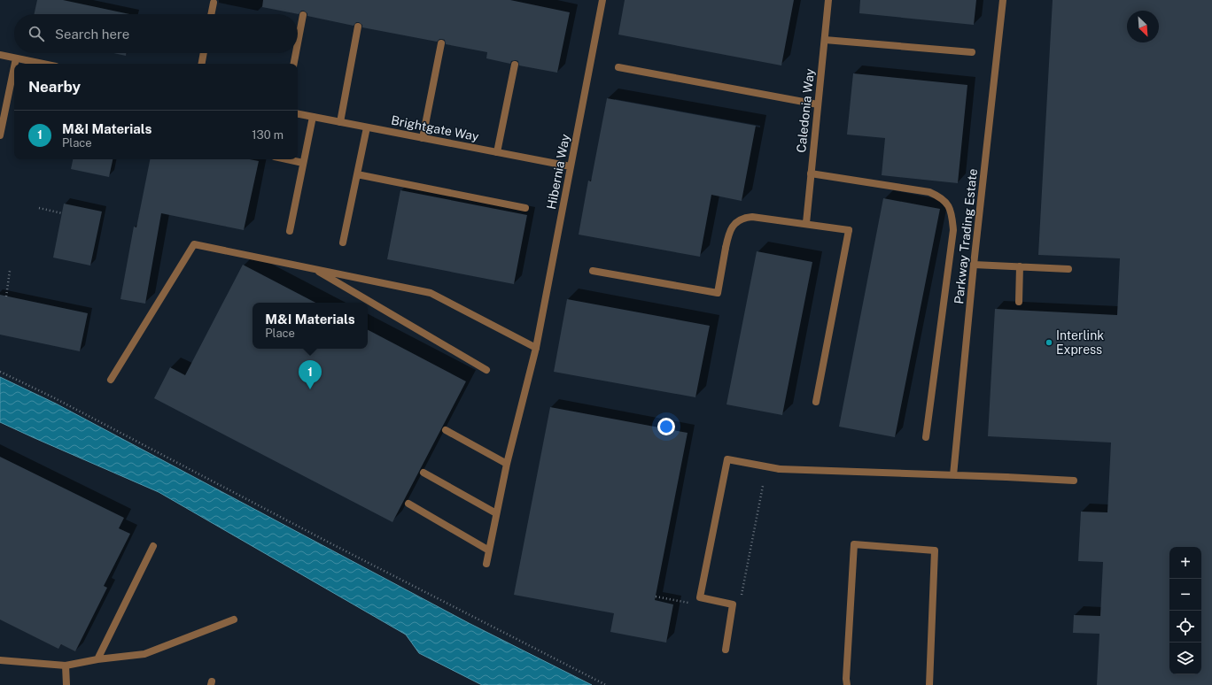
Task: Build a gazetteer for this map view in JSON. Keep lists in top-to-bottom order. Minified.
{"streets":{"street":["Caledonia Way","Brightgate Way","Hibernia Way","Parkway Trading Estate"]},"crossings":[["Brightgate Way","Hibernia Way"]],"places":["Interlink Express"],"north":"bottom right","page":{"search":"Search here","heading":"Nearby","list":[{"mark":"1","name":"M&I Materials","note":"Place","value":"130 m"}],"popup":["M&I Materials","Place"],"pins":"1","map_buttons":["+","−"]}}
